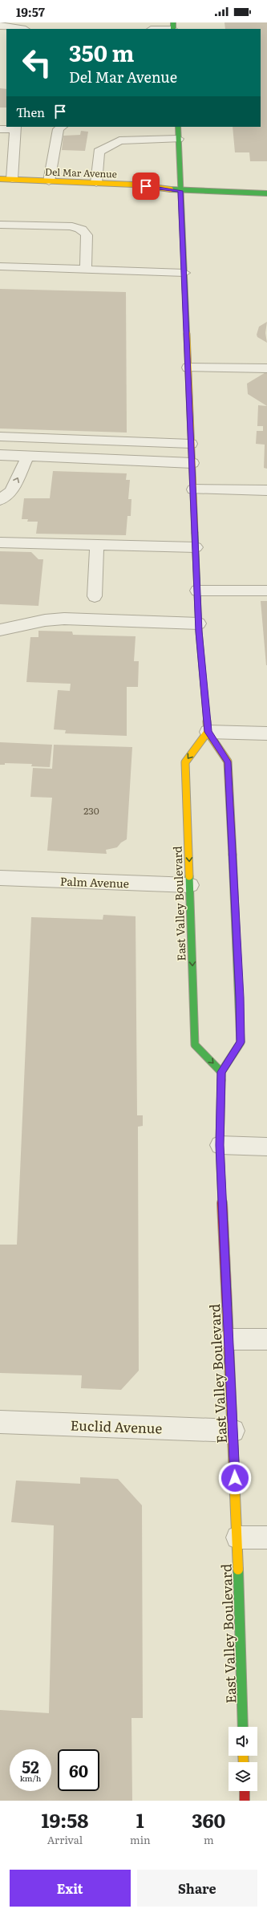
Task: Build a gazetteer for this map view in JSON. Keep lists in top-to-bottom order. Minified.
{"streets":{"main road":["Del Mar Avenue","East Valley Boulevard"],"street":["Palm Avenue","Euclid Avenue"]},"crossings":[["Palm Avenue","East Valley Boulevard"],["East Valley Boulevard","Euclid Avenue"]],"house_numbers":["230"],"page":{"status":"19:57","turn":["350 m","Del Mar Avenue"],"then":"Then","speed":"52 km/h","limit":"60","eta":["19:58","Arrival","1","min","360","m"],"buttons":["Exit","Share"]}}
